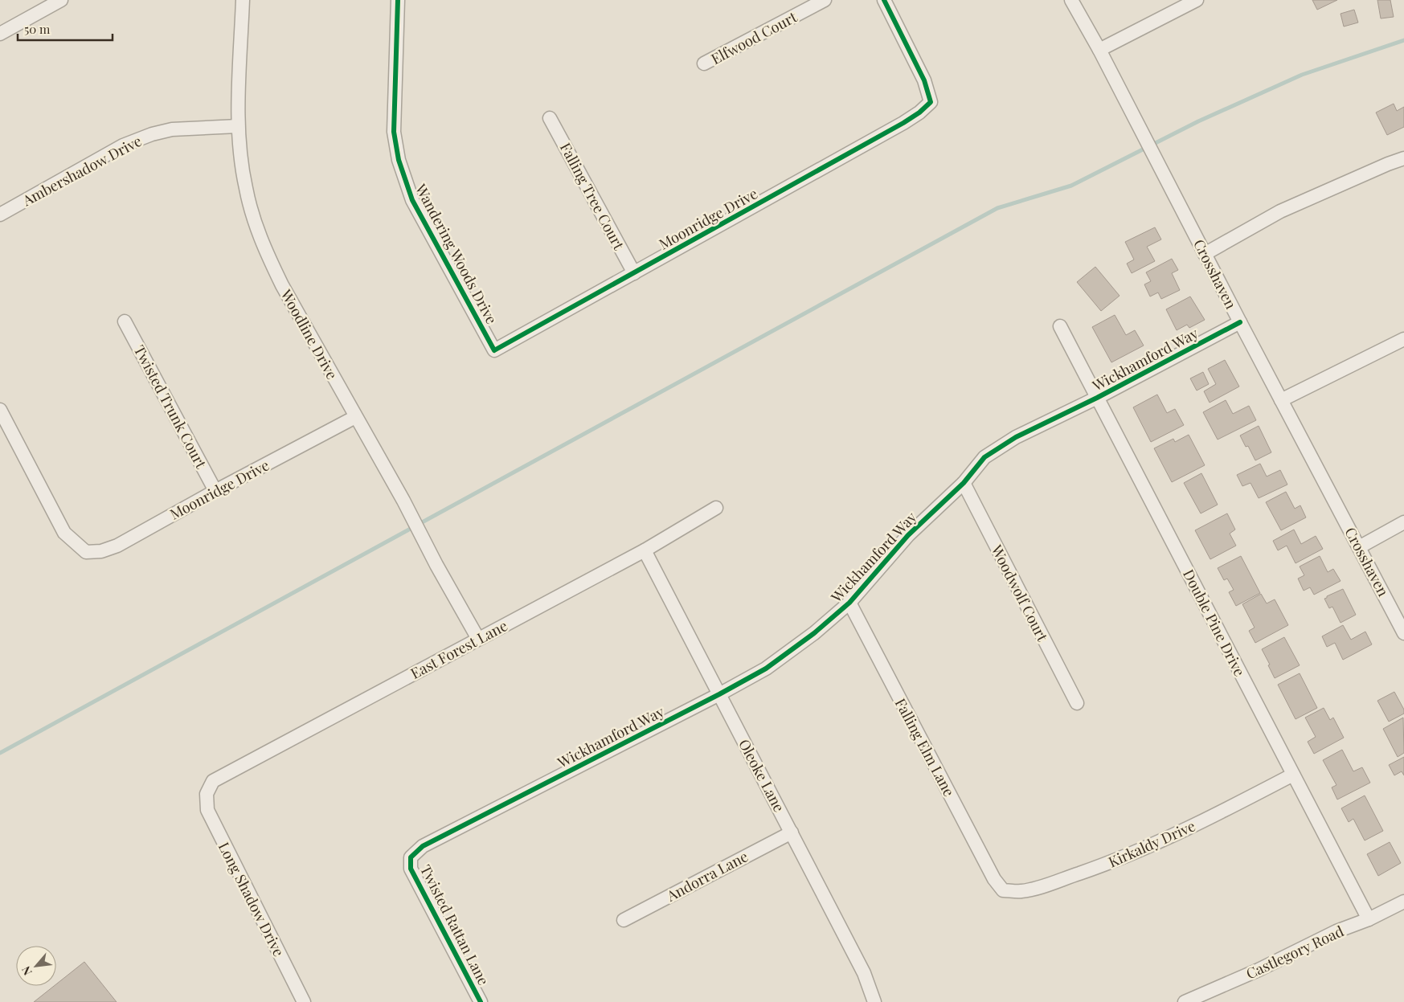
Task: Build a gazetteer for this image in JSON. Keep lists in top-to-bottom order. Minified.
{"streets":{"street":["Elfwood Court","Ambershadow Drive","Falling Tree Court","Moonridge Drive","Wandering Woods Drive","Crosshaven","Woodline Drive","Wickhamford Way","Twisted Trunk Court","Woodwolf Court","Double Pine Drive","East Forest Lane","Falling Elm Lane","Oleoke Lane","Kirkaldy Drive","Andorra Lane","Long Shadow Drive","Twisted Rattan Lane","Castlegory Road"]},"crossings":[["Ambershadow Drive","Woodline Drive"],["Falling Tree Court","Moonridge Drive"],["Moonridge Drive","Wandering Woods Drive"],["Moonridge Drive","Woodline Drive"],["Moonridge Drive","Twisted Trunk Court"],["Crosshaven","Wickhamford Way"],["Woodline Drive","East Forest Lane"],["Wickhamford Way","Woodwolf Court"],["Wickhamford Way","Double Pine Drive"],["Wickhamford Way","Falling Elm Lane"],["Wickhamford Way","Oleoke Lane"],["Wickhamford Way","Twisted Rattan Lane"],["Double Pine Drive","Kirkaldy Drive"],["Double Pine Drive","Castlegory Road"],["East Forest Lane","Oleoke Lane"],["East Forest Lane","Long Shadow Drive"],["Falling Elm Lane","Kirkaldy Drive"],["Oleoke Lane","Andorra Lane"]],"scale_bar":"50 m","north":"bottom left"}
